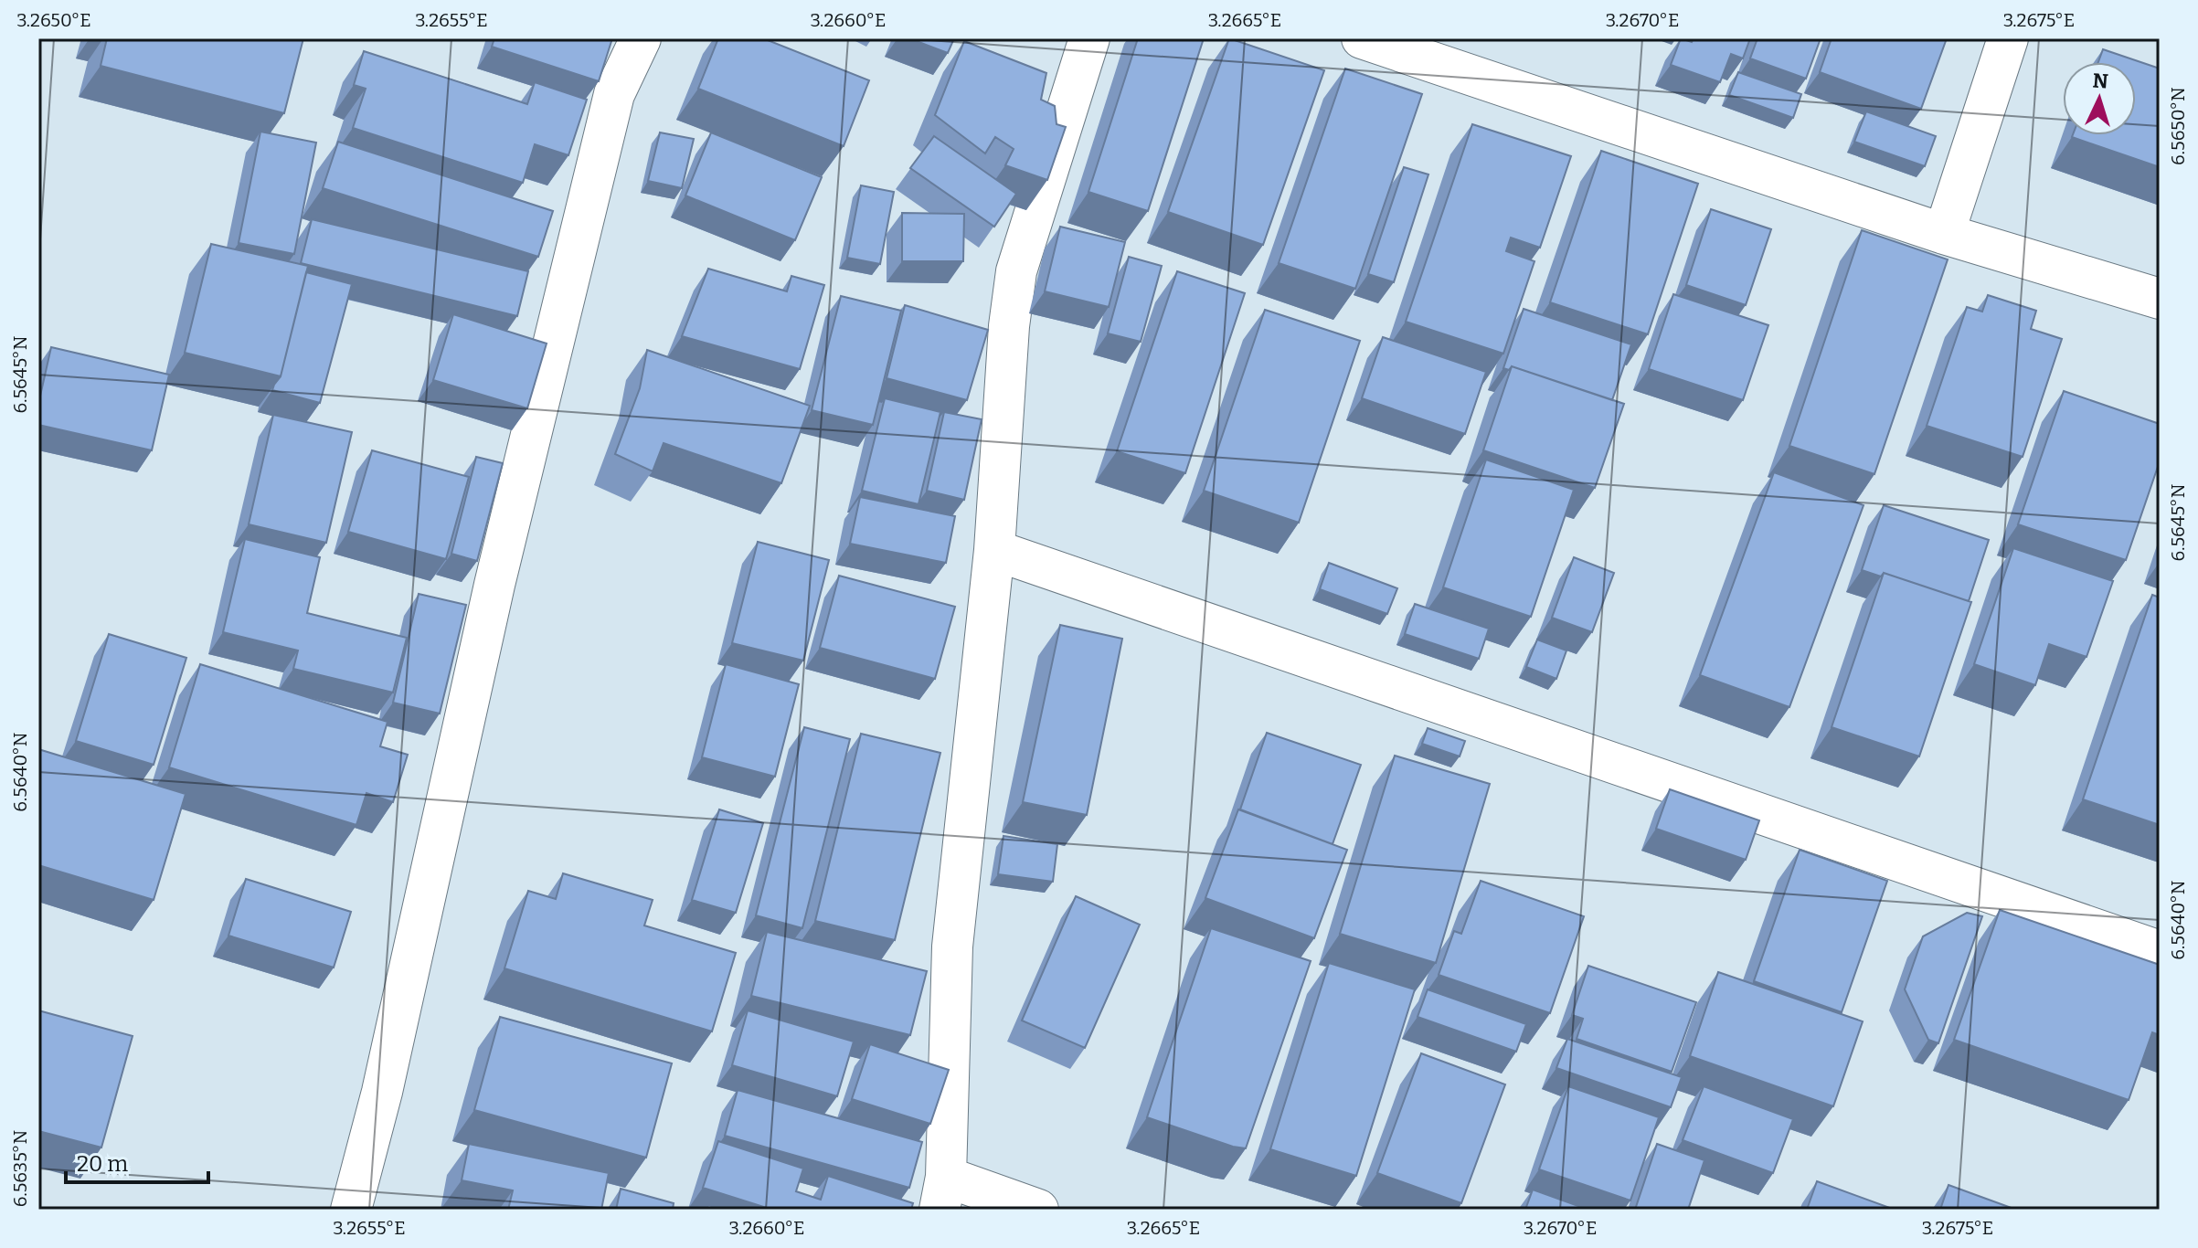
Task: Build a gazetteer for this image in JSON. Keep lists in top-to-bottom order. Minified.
{"scale_bar":"20 m","north":"top","coordinates":["3.2650°E","3.2655°E","3.2660°E","3.2665°E","3.2670°E","3.2675°E","6.5650°N","6.5645°N","6.5640°N","6.5635°N"]}
